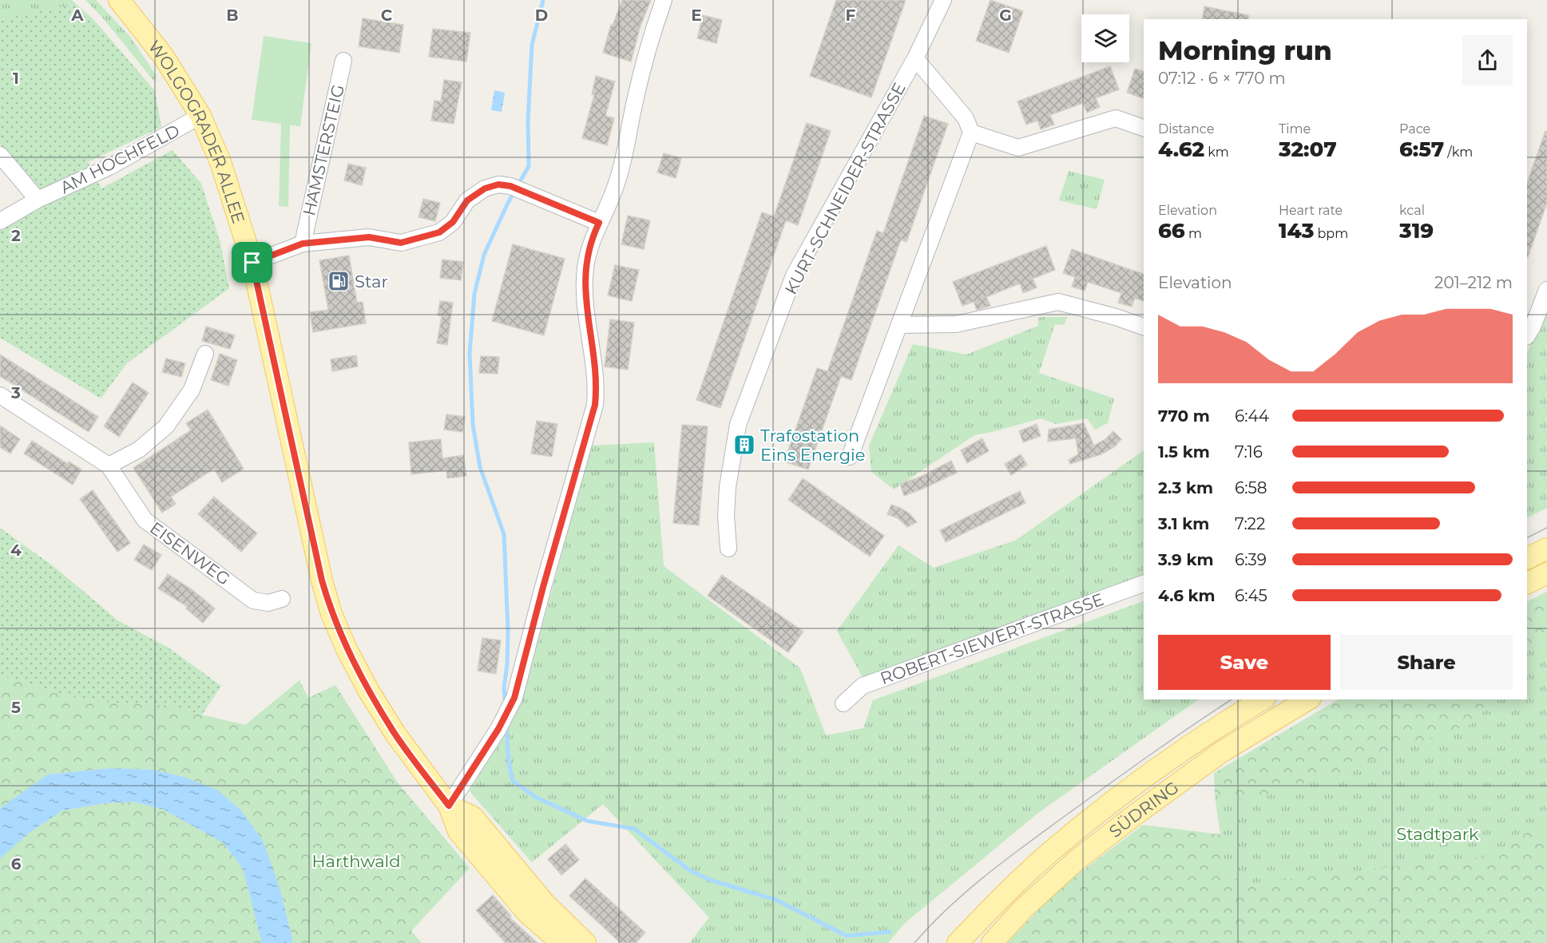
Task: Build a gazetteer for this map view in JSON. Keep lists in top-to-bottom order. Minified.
{"streets":{"main road":["WOLGOGRADER ALLEE","SÜDRING"],"street":["HAMSTERSTEIG","AM HOCHFELD","KURT-SCHNEIDER-STRASSE","EISENWEG","ROBERT-SIEWERT-STRASSE"]},"crossings":[["WOLGOGRADER ALLEE","AM HOCHFELD"]],"parks":["Stadtpark","Harthwald"],"places":{"fuel station":["Star"],"building":["Trafostation Eins Energie"]},"page":{"heading":["Morning run","07:12 · 6 × 770 m"],"stats":[["Distance","4.62 km"],["Time","32:07"],["Pace","6:57 /km"],["Elevation","66 m"],["Heart rate","143 bpm"],["kcal","319"]],"chart":["Elevation","201–212 m"],"list":[{"name":"770 m","note":"6:44"},{"name":"1.5 km","note":"7:16"},{"name":"2.3 km","note":"6:58"},{"name":"3.1 km","note":"7:22"},{"name":"3.9 km","note":"6:39"},{"name":"4.6 km","note":"6:45"}],"buttons":["Save","Share"]},"grid":{"columns":["A","B","C","D","E","F","G"],"rows":["1","2","3","4","5","6"]}}
